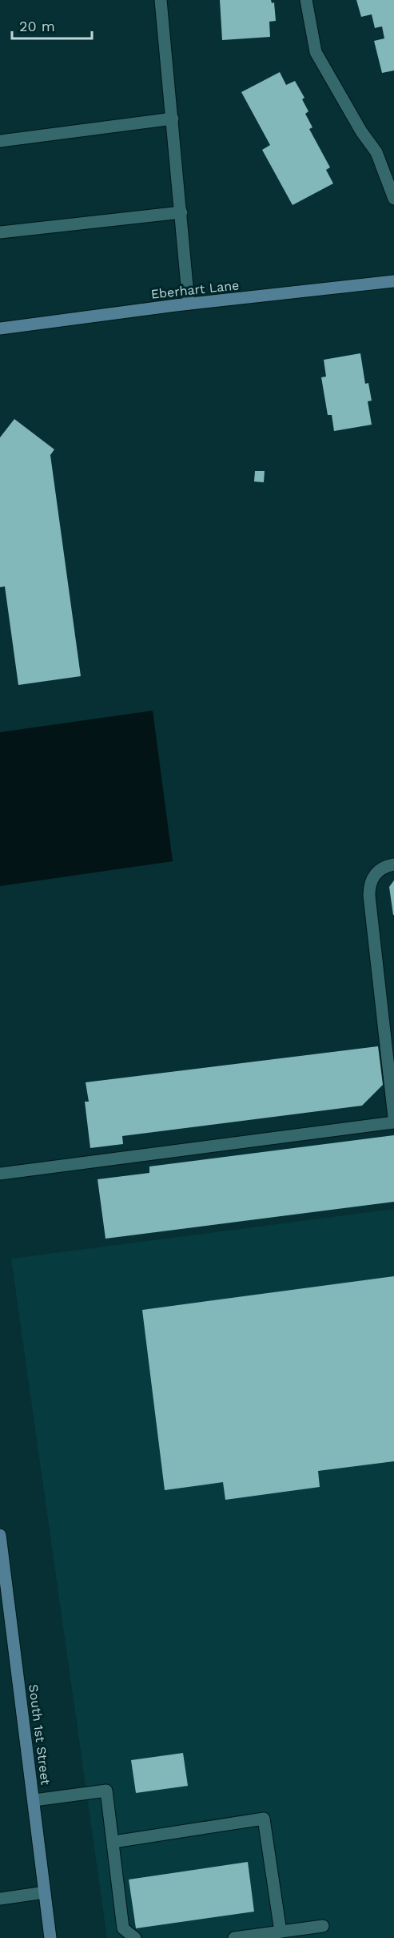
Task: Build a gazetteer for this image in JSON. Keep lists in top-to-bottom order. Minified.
{"streets":{"main road":["Eberhart Lane","South 1st Street"]},"scale_bar":"20 m"}
